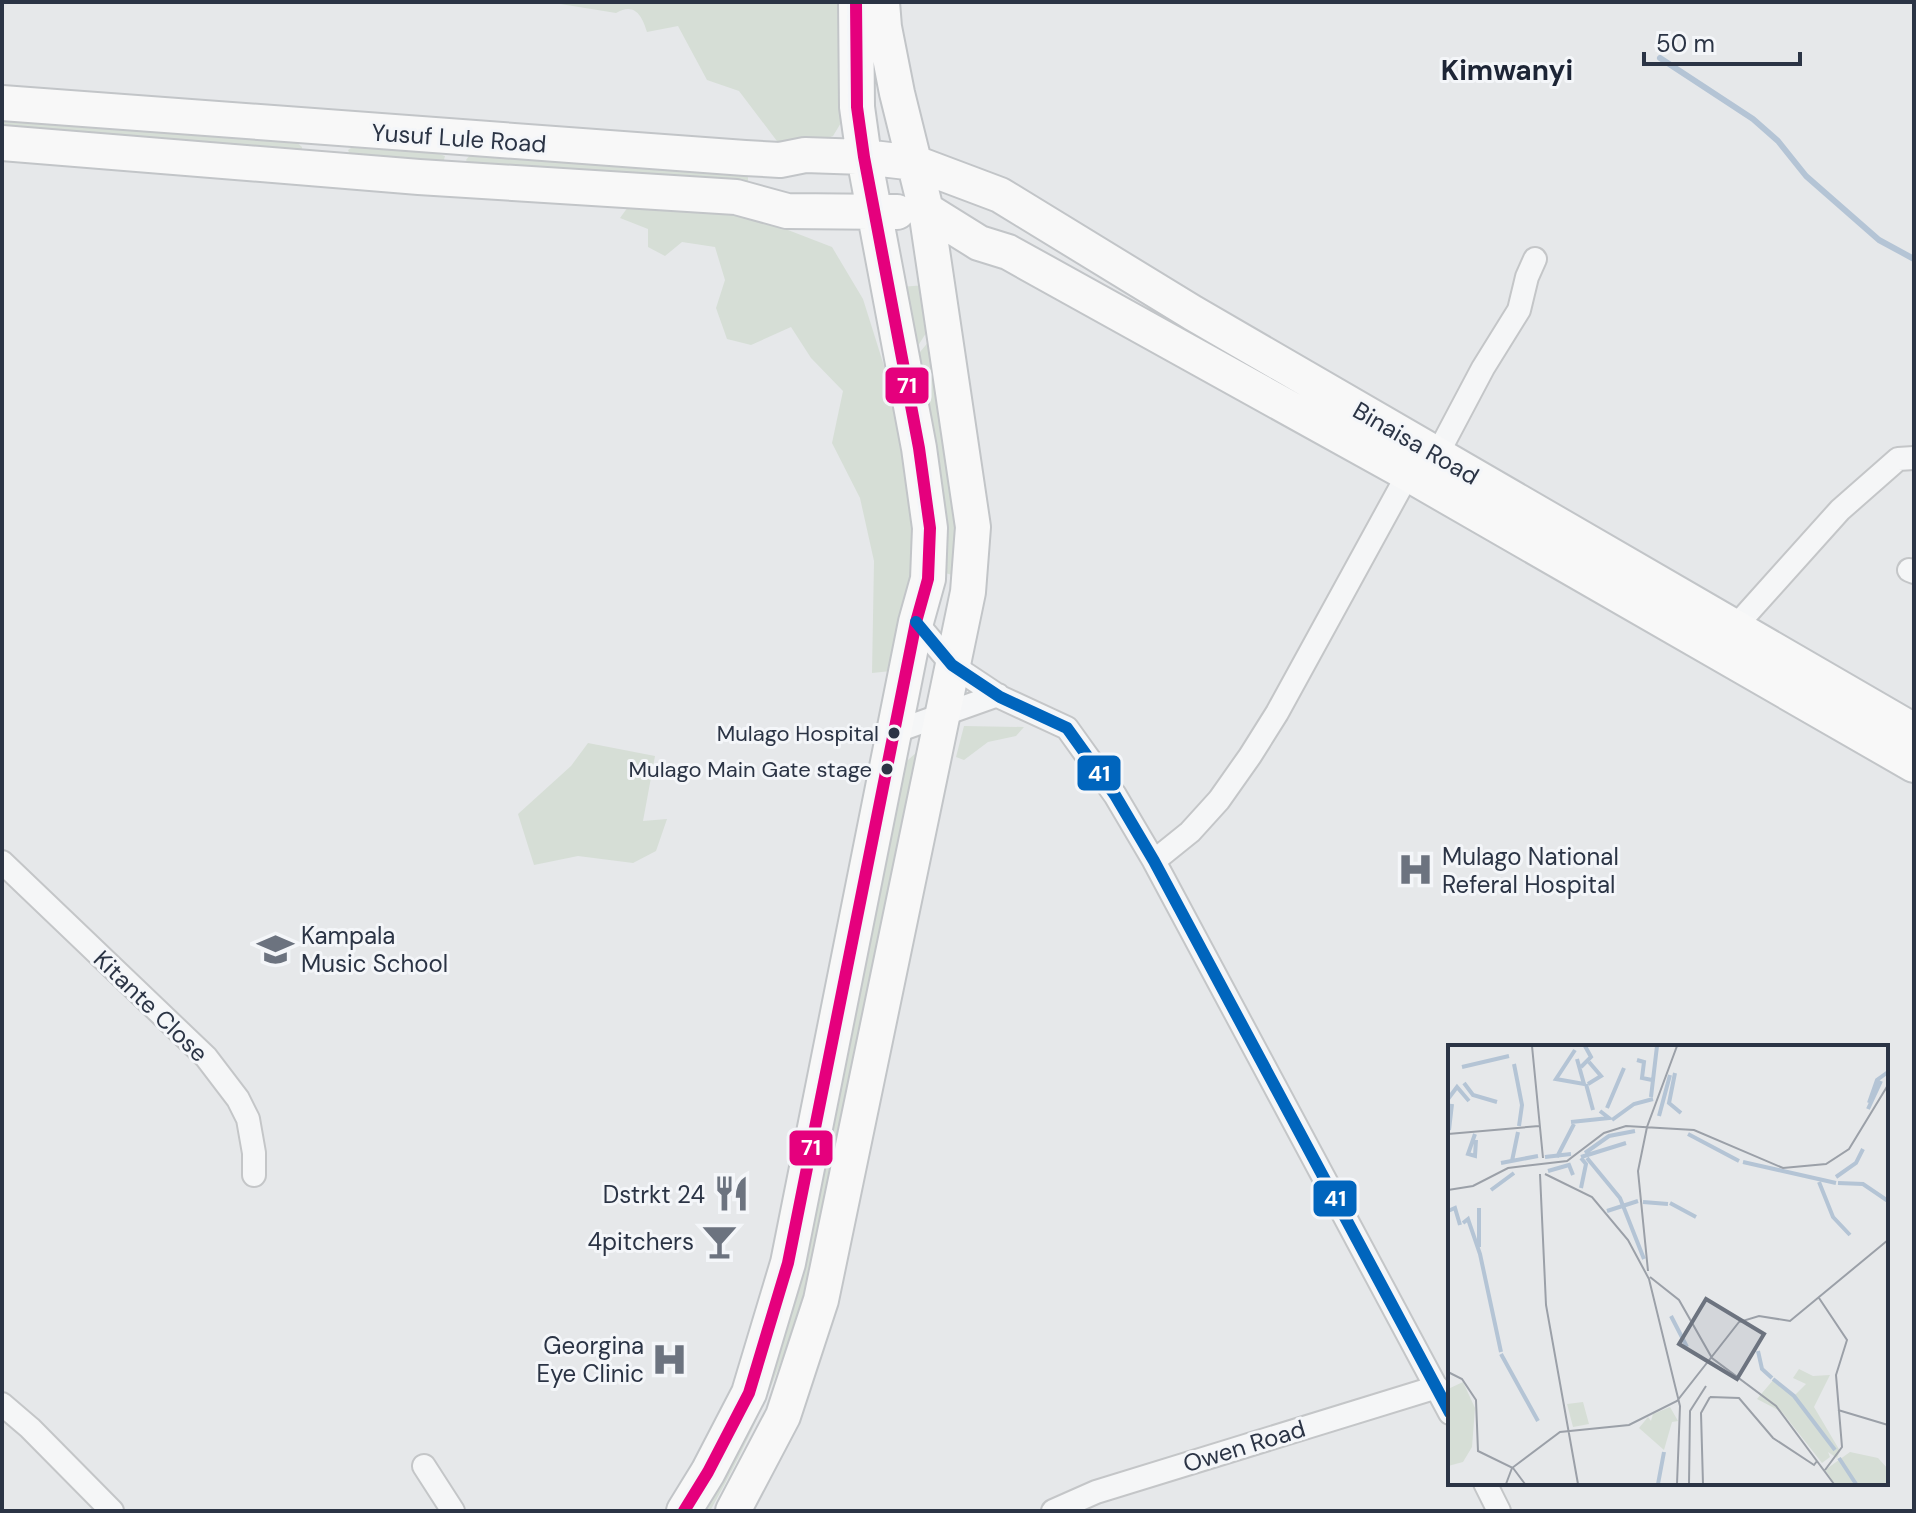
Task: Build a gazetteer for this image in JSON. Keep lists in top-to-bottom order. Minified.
{"streets":{"main road":["Yusuf Lule Road","Binaisa Road"],"street":["Kitante Close","Owen Road"]},"crossings":[["Yusuf Lule Road","Binaisa Road"]],"districts":["Kimwanyi"],"places":{"other":["Mulago Hospital","Mulago Main Gate stage"],"hospital":["Mulago National Referal Hospital","Georgina Eye Clinic"],"school or university":["Kampala Music School"],"restaurant":["Dstrkt 24"],"bar":["4pitchers"]},"lines":["transit line 71","transit line 41"],"scale_bar":"50 m"}
